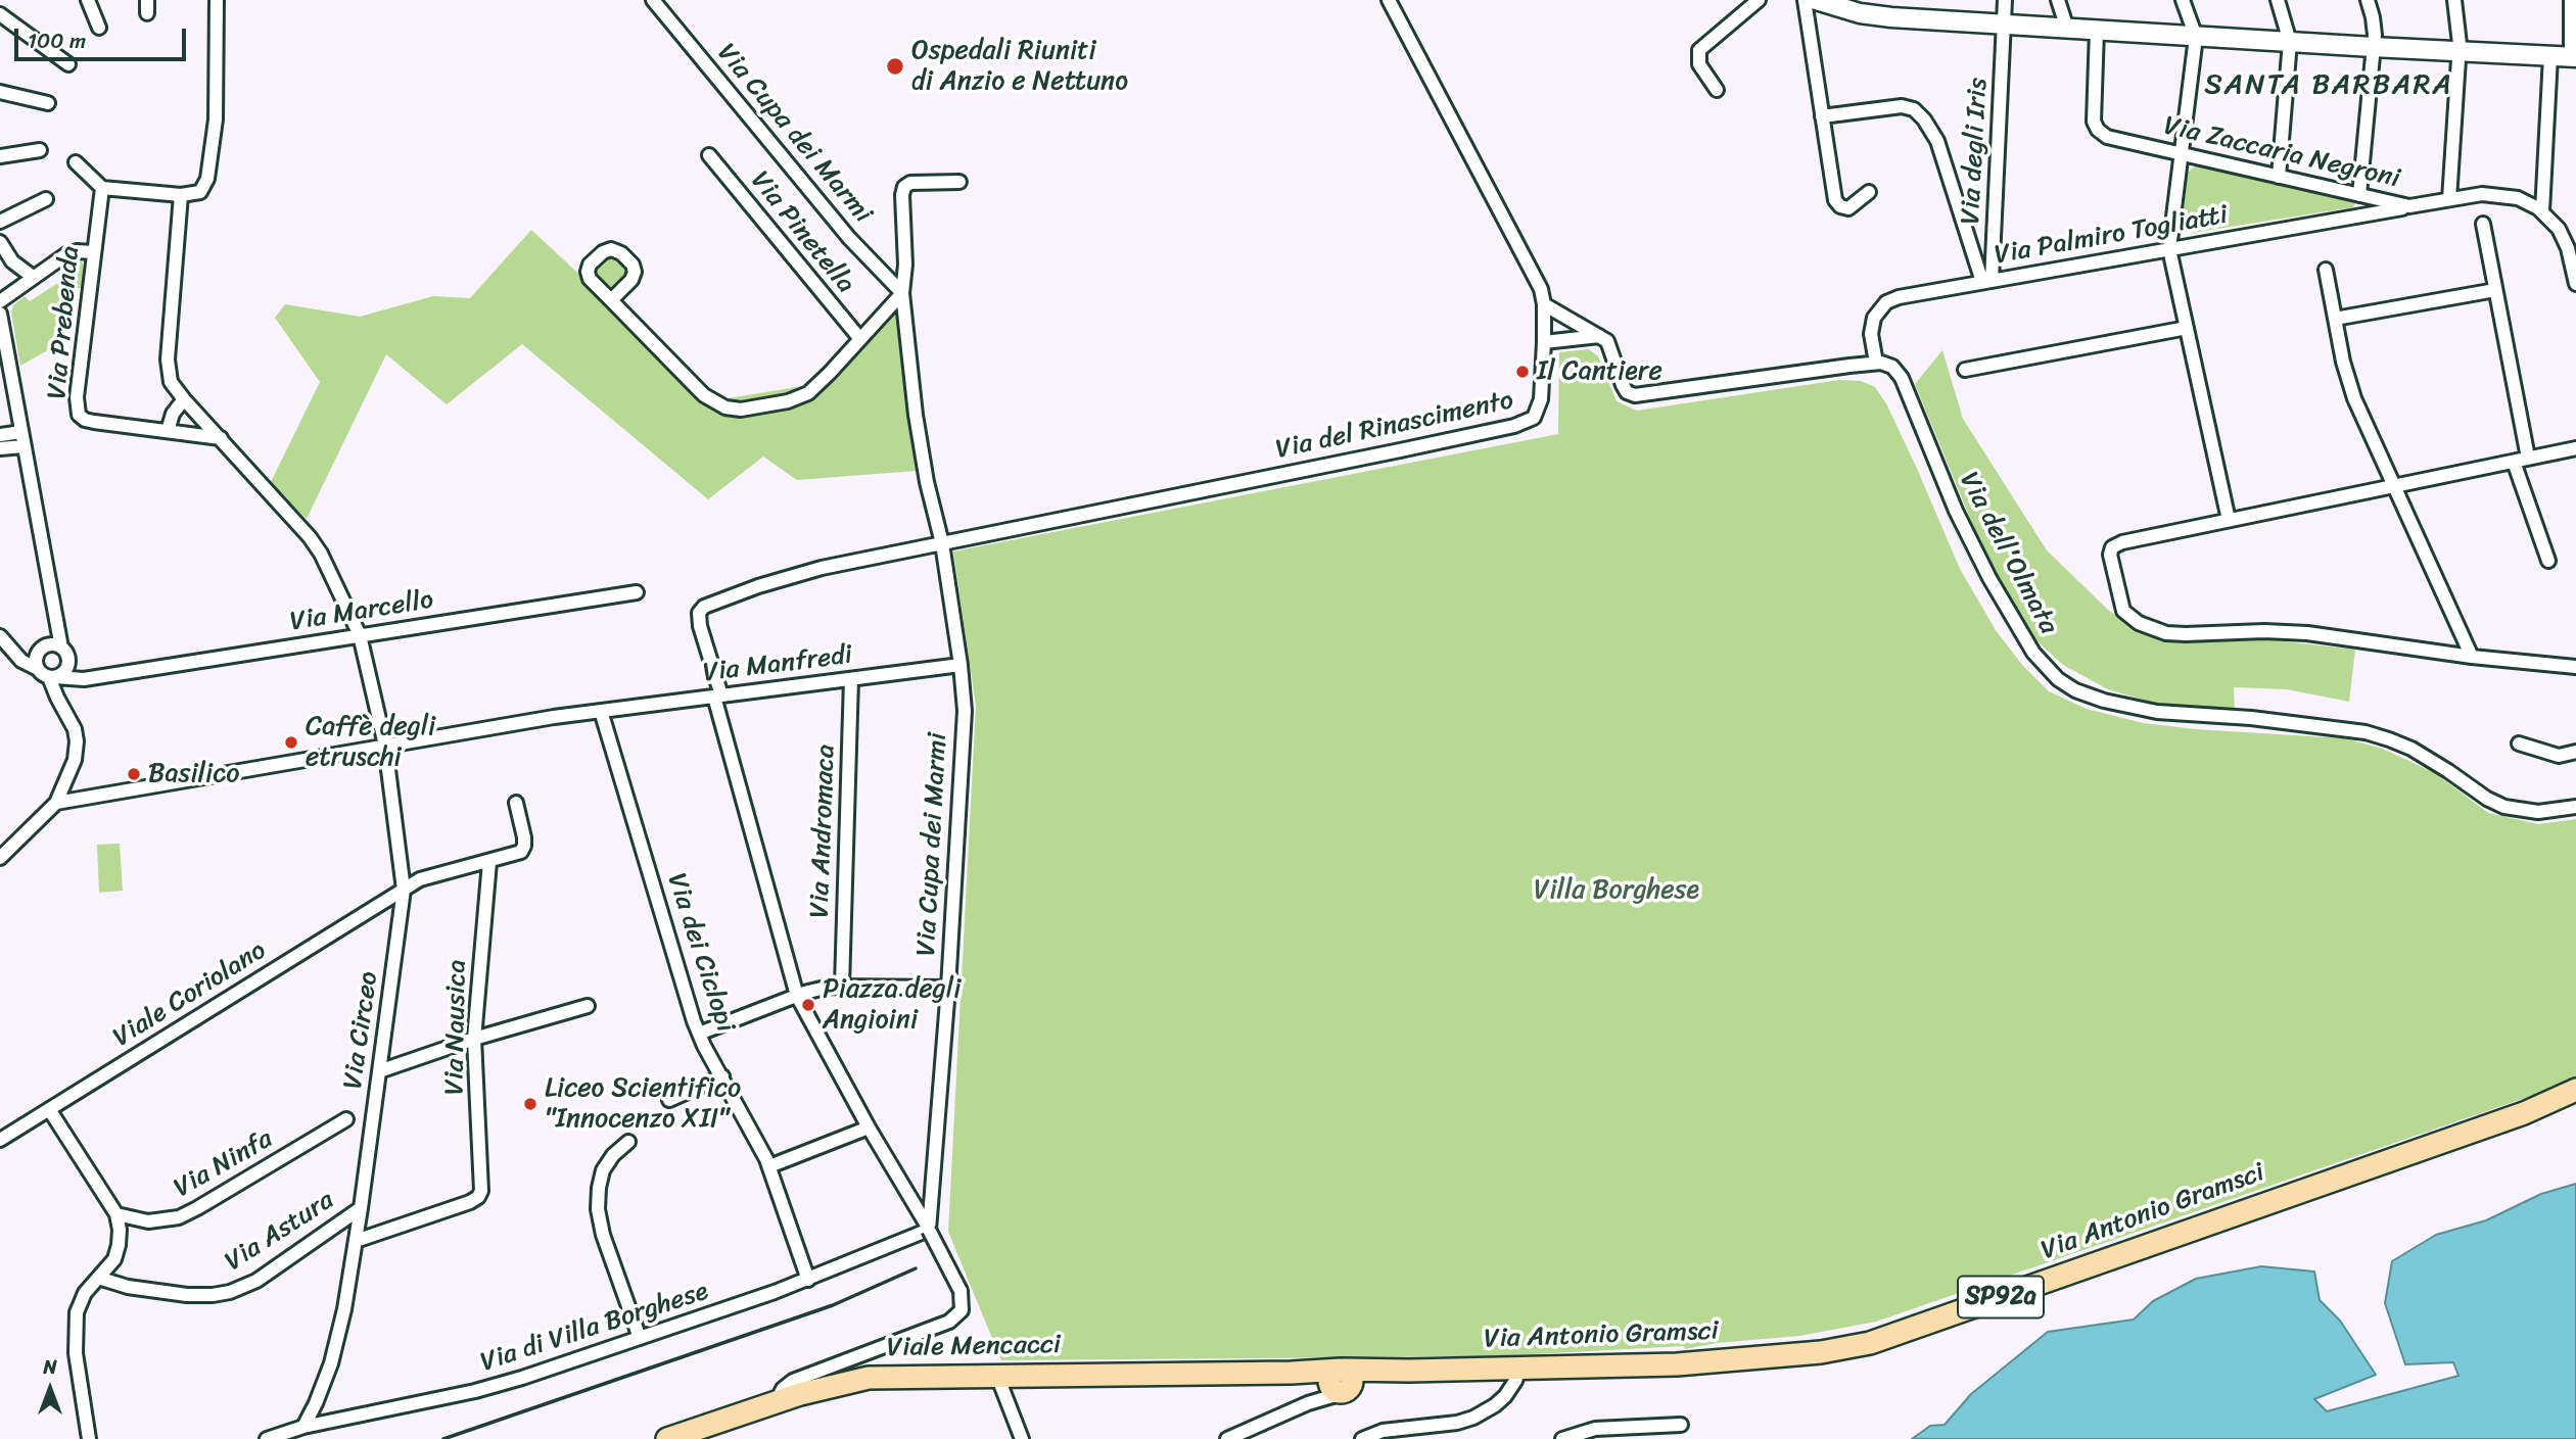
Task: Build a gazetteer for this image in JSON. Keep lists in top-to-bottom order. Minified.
{"streets":{"main road":["Via Antonio Gramsci","SP92a","Viale Mencacci"],"street":["Via Cupa dei Marmi","Via degli Iris","Via Zaccaria Negroni","Via Pinetella","Via Palmiro Togliatti","Via Prebenda","Via del Rinascimento","Via dell'Olmata","Via Marcello","Via Manfredi","Via Andromaca","Via dei Ciclopi","Viale Coriolano","Via Nausica","Via Circeo","Via Ninfa","Via Astura","Via di Villa Borghese"]},"crossings":[["Via Cupa dei Marmi","Via Pinetella"],["Via Cupa dei Marmi","Via del Rinascimento"],["Via Cupa dei Marmi","Via Manfredi"],["Via Cupa dei Marmi","Via di Villa Borghese"],["Via degli Iris","Via Palmiro Togliatti"],["Via Zaccaria Negroni","Via Palmiro Togliatti"],["Via Palmiro Togliatti","Via dell'Olmata"],["Via del Rinascimento","Via Manfredi"],["Via Marcello","Via Circeo"],["Via Manfredi","Via Andromaca"],["Via Manfredi","Via dei Ciclopi"],["Via Manfredi","Via Circeo"],["Via dei Ciclopi","Via di Villa Borghese"],["Viale Coriolano","Via Nausica"],["Viale Coriolano","Via Circeo"],["Via Nausica","Via Circeo"],["Via Circeo","Via Astura"],["Via Circeo","Via di Villa Borghese"],["Via Antonio Gramsci","Viale Mencacci"]],"districts":["SANTA BARBARA"],"parks":["Villa Borghese"],"places":["Ospedali Riuniti di Anzio e Nettuno","Il Cantiere","Caffè degli etruschi","Basilico","Piazza degli Angioini","Liceo Scientifico \"Innocenzo XII\""],"scale_bar":"100 m","north":"top"}
